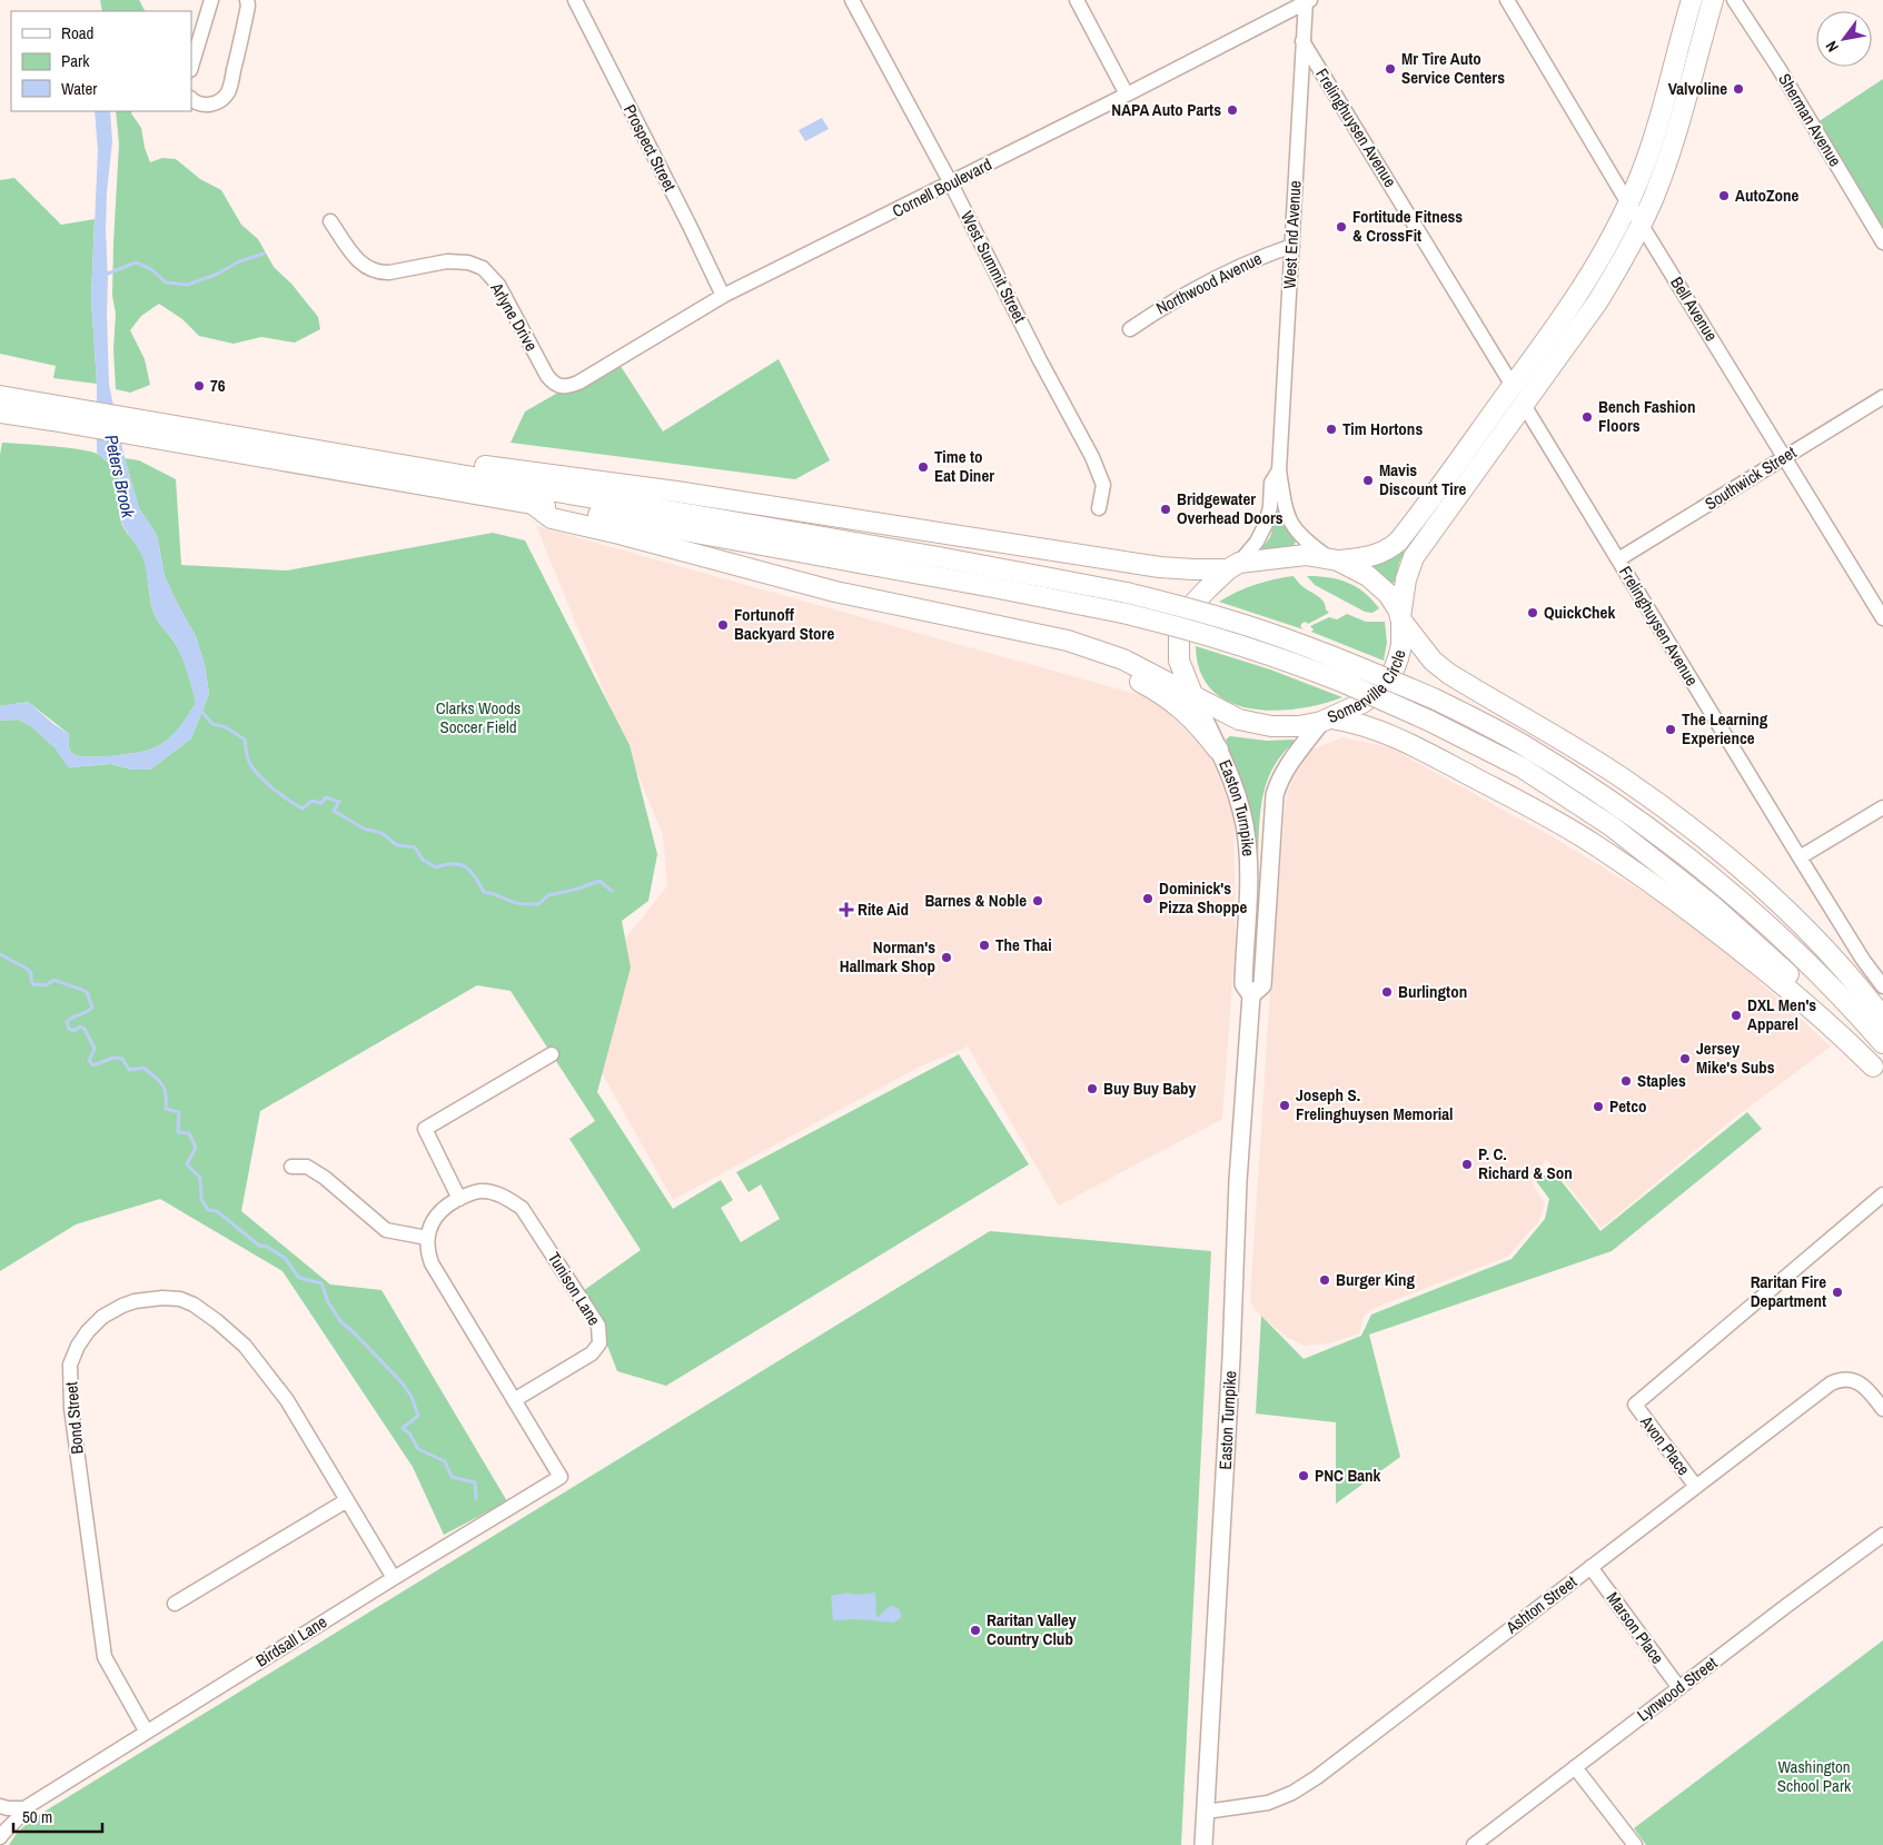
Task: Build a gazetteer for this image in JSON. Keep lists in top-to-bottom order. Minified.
{"streets":{"highway":["Somerville Circle"],"main road":["Easton Turnpike"],"street":["Sherman Avenue","Frelinghuysen Avenue","Prospect Street","Cornell Boulevard","West End Avenue","West Summit Street","Northwood Avenue","Bell Avenue","Arlyne Drive","Southwick Street","Tunison Lane","Bond Street","Avon Place","Ashton Street","Marson Place","Birdsall Lane","Lynwood Street"]},"crossings":[["Frelinghuysen Avenue","West End Avenue"],["Frelinghuysen Avenue","Southwick Street"],["Prospect Street","Cornell Boulevard"],["Cornell Boulevard","West End Avenue"],["Cornell Boulevard","West Summit Street"],["Cornell Boulevard","Arlyne Drive"],["West End Avenue","Northwood Avenue"],["West End Avenue","Somerville Circle"],["Bell Avenue","Southwick Street"],["Somerville Circle","Easton Turnpike"],["Easton Turnpike","Ashton Street"],["Tunison Lane","Birdsall Lane"],["Bond Street","Birdsall Lane"],["Avon Place","Ashton Street"],["Ashton Street","Marson Place"],["Marson Place","Lynwood Street"]],"water":["Peters Brook"],"parks":["Clarks Woods Soccer Field","Washington School Park"],"places":{"other":["Mr Tire Auto Service Centers","Valvoline","NAPA Auto Parts","AutoZone","Fortitude Fitness & CrossFit","76","Bench Fashion Floors","Tim Hortons","Time to Eat Diner","Mavis Discount Tire","Bridgewater Overhead Doors","QuickChek","Fortunoff Backyard Store","The Learning Experience","Dominick's Pizza Shoppe","Barnes & Noble","The Thai","Norman's Hallmark Shop","Burlington","DXL Men's Apparel","Jersey Mike's Subs","Staples","Buy Buy Baby","Joseph S. Frelinghuysen Memorial","Petco","P. C. Richard & Son","Burger King","Raritan Fire Department","PNC Bank","Raritan Valley Country Club"],"health":["Rite Aid"]},"legend":["Road","Park","Water"],"scale_bar":"50 m","north":"bottom left"}
